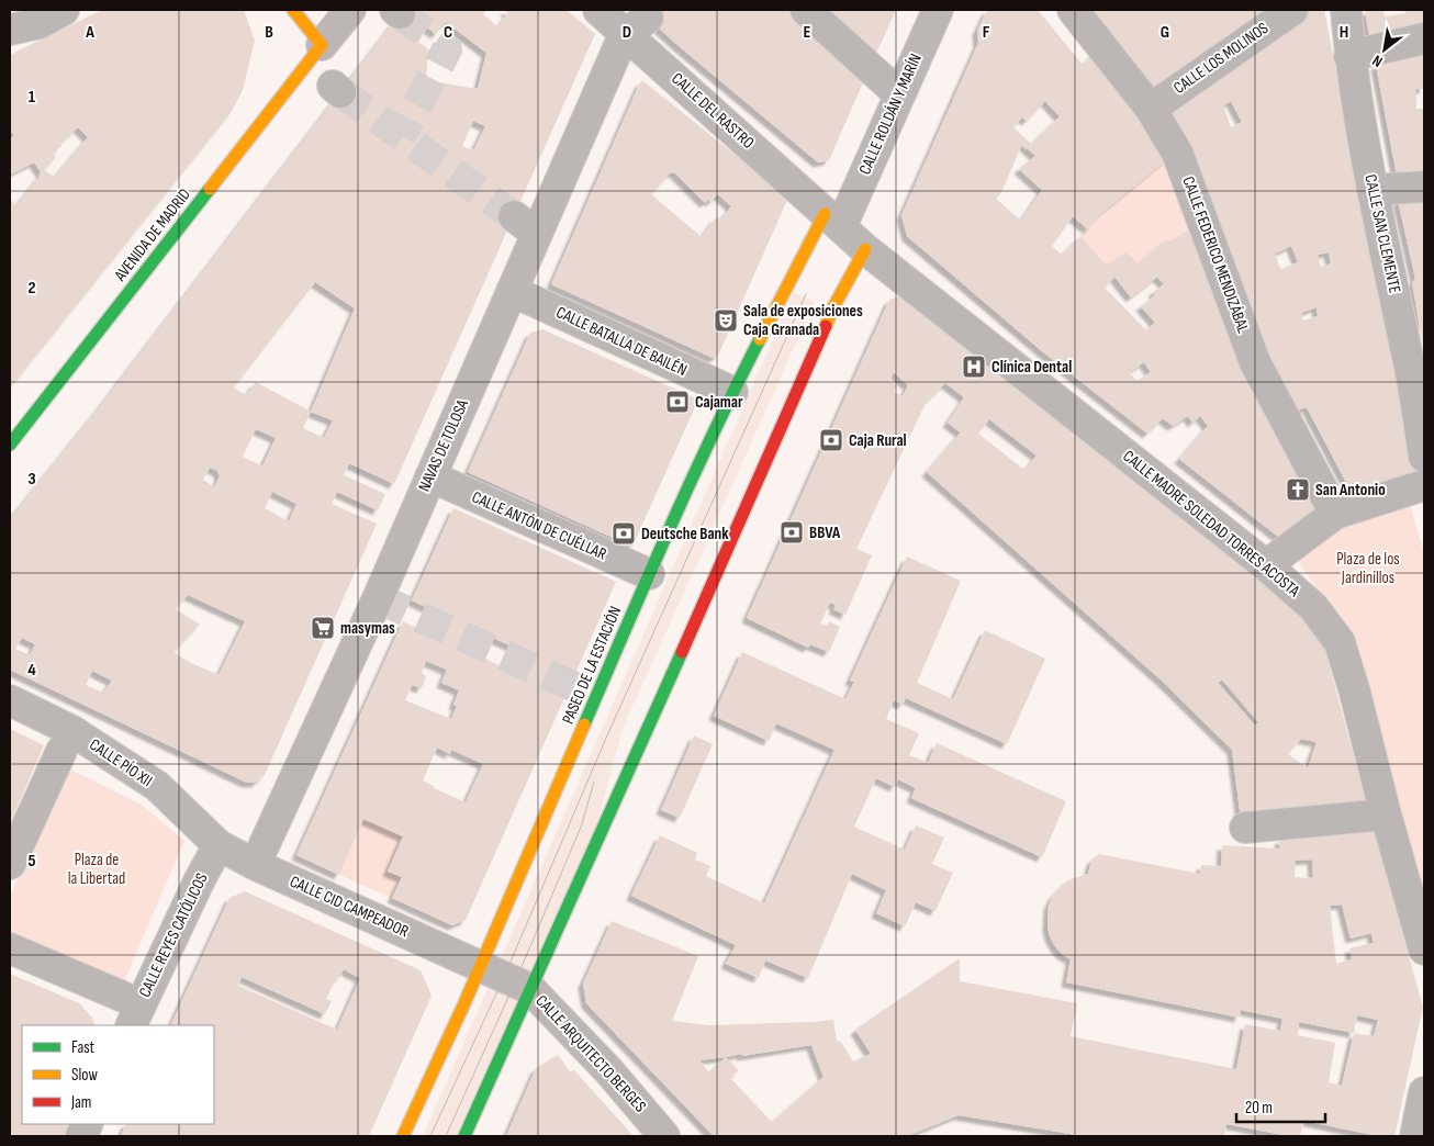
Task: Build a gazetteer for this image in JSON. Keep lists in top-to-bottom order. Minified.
{"streets":{"main road":["AVENIDA DE MADRID","PASEO DE LA ESTACIÓN"],"street":["CALLE LOS MOLINOS","CALLE DEL RASTRO","CALLE ROLDÁN Y MARÍN","CALLE SAN CLEMENTE","CALLE FEDERICO MENDIZÁBAL","CALLE BATALLA DE BAILÉN","NAVAS DE TOLOSA","CALLE MADRE SOLEDAD TORRES ACOSTA","CALLE ANTÓN DE CUÉLLAR","CALLE PÍO XII","CALLE CID CAMPEADOR","CALLE REYES CATÓLICOS","CALLE ARQUITECTO BERGES"]},"crossings":[["CALLE LOS MOLINOS","CALLE FEDERICO MENDIZÁBAL"],["CALLE DEL RASTRO","CALLE ROLDÁN Y MARÍN"],["CALLE DEL RASTRO","CALLE MADRE SOLEDAD TORRES ACOSTA"],["CALLE DEL RASTRO","PASEO DE LA ESTACIÓN"],["CALLE ROLDÁN Y MARÍN","CALLE MADRE SOLEDAD TORRES ACOSTA"],["CALLE ROLDÁN Y MARÍN","PASEO DE LA ESTACIÓN"],["CALLE BATALLA DE BAILÉN","NAVAS DE TOLOSA"],["CALLE BATALLA DE BAILÉN","PASEO DE LA ESTACIÓN"],["NAVAS DE TOLOSA","CALLE ANTÓN DE CUÉLLAR"],["CALLE MADRE SOLEDAD TORRES ACOSTA","PASEO DE LA ESTACIÓN"],["CALLE ANTÓN DE CUÉLLAR","PASEO DE LA ESTACIÓN"],["PASEO DE LA ESTACIÓN","CALLE CID CAMPEADOR"],["PASEO DE LA ESTACIÓN","CALLE ARQUITECTO BERGES"],["CALLE PÍO XII","CALLE CID CAMPEADOR"],["CALLE PÍO XII","CALLE REYES CATÓLICOS"],["CALLE CID CAMPEADOR","CALLE REYES CATÓLICOS"],["CALLE CID CAMPEADOR","CALLE ARQUITECTO BERGES"]],"parks":["Plaza de los Jardinillos","Plaza de la Libertad"],"places":{"theatre":["Sala de exposiciones Caja Granada"],"hospital":["Clínica Dental"],"bank":["Cajamar","Caja Rural","BBVA","Deutsche Bank"],"church":["San Antonio"],"supermarket":["masymas"]},"legend":["Fast","Slow","Jam"],"scale_bar":"20 m","north":"bottom left","grid":{"columns":["A","B","C","D","E","F","G","H"],"rows":["1","2","3","4","5"]}}
